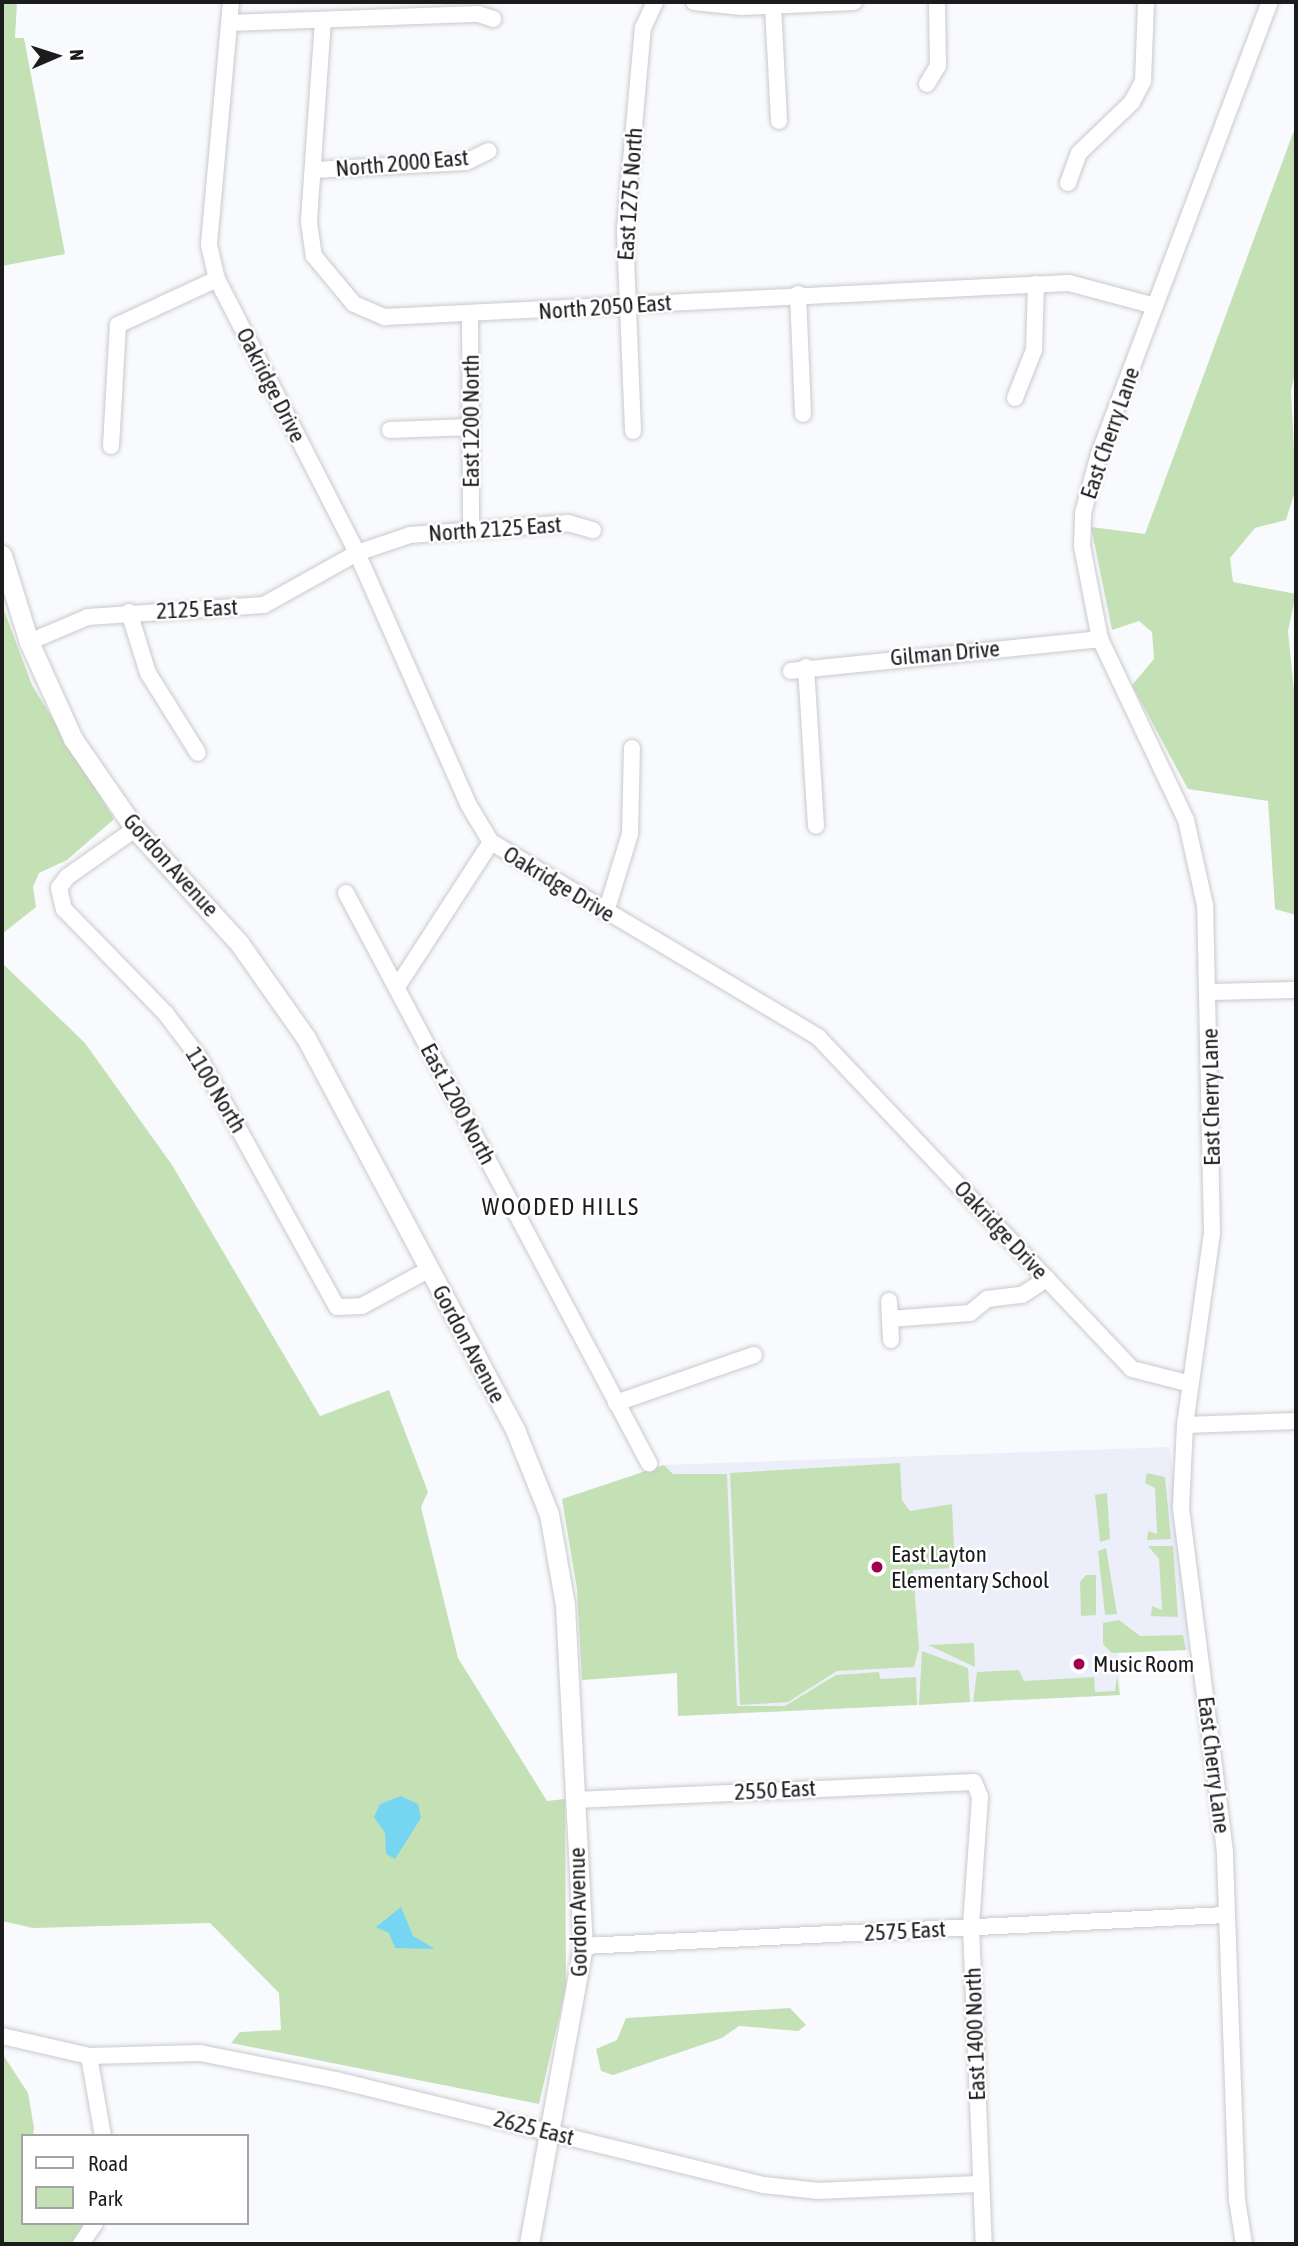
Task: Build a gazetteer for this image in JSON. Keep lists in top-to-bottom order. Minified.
{"streets":{"main road":["Gordon Avenue"],"street":["North 2000 East","East 1275 North","North 2050 East","Oakridge Drive","East 1200 North","East Cherry Lane","North 2125 East","2125 East","Gilman Drive","1100 North","2550 East","2575 East","East 1400 North","2625 East"]},"crossings":[["North 2000 East","North 2050 East"],["East 1275 North","North 2050 East"],["North 2050 East","East 1200 North"],["North 2050 East","East Cherry Lane"],["Oakridge Drive","East Cherry Lane"],["Oakridge Drive","North 2125 East"],["Oakridge Drive","2125 East"],["East 1200 North","North 2125 East"],["East Cherry Lane","Gilman Drive"],["East Cherry Lane","2575 East"],["North 2125 East","2125 East"],["2125 East","Gordon Avenue"],["Gordon Avenue","1100 North"],["Gordon Avenue","2550 East"],["Gordon Avenue","2575 East"],["Gordon Avenue","2625 East"],["2550 East","East 1400 North"],["2575 East","East 1400 North"],["East 1400 North","2625 East"]],"districts":["WOODED HILLS"],"places":["East Layton Elementary School","Music Room"],"legend":["Road","Park"],"north":"right"}
